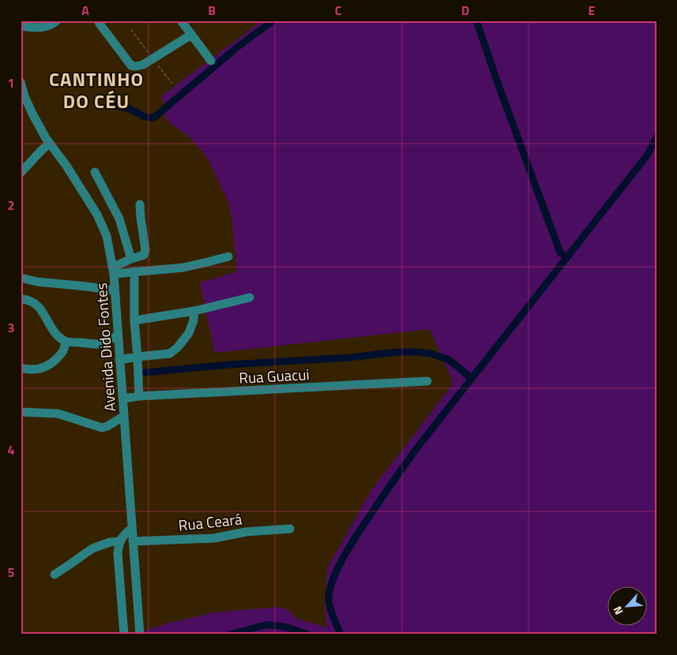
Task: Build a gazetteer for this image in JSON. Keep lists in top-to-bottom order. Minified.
{"streets":{"street":["Avenida Dido Fontes","Rua Guacui","Rua Ceará"]},"crossings":[["Avenida Dido Fontes","Rua Guacui"],["Avenida Dido Fontes","Rua Ceará"]],"districts":["CANTINHO DO CÉU"],"north":"bottom left","grid":{"columns":["A","B","C","D","E"],"rows":["1","2","3","4","5"]}}
